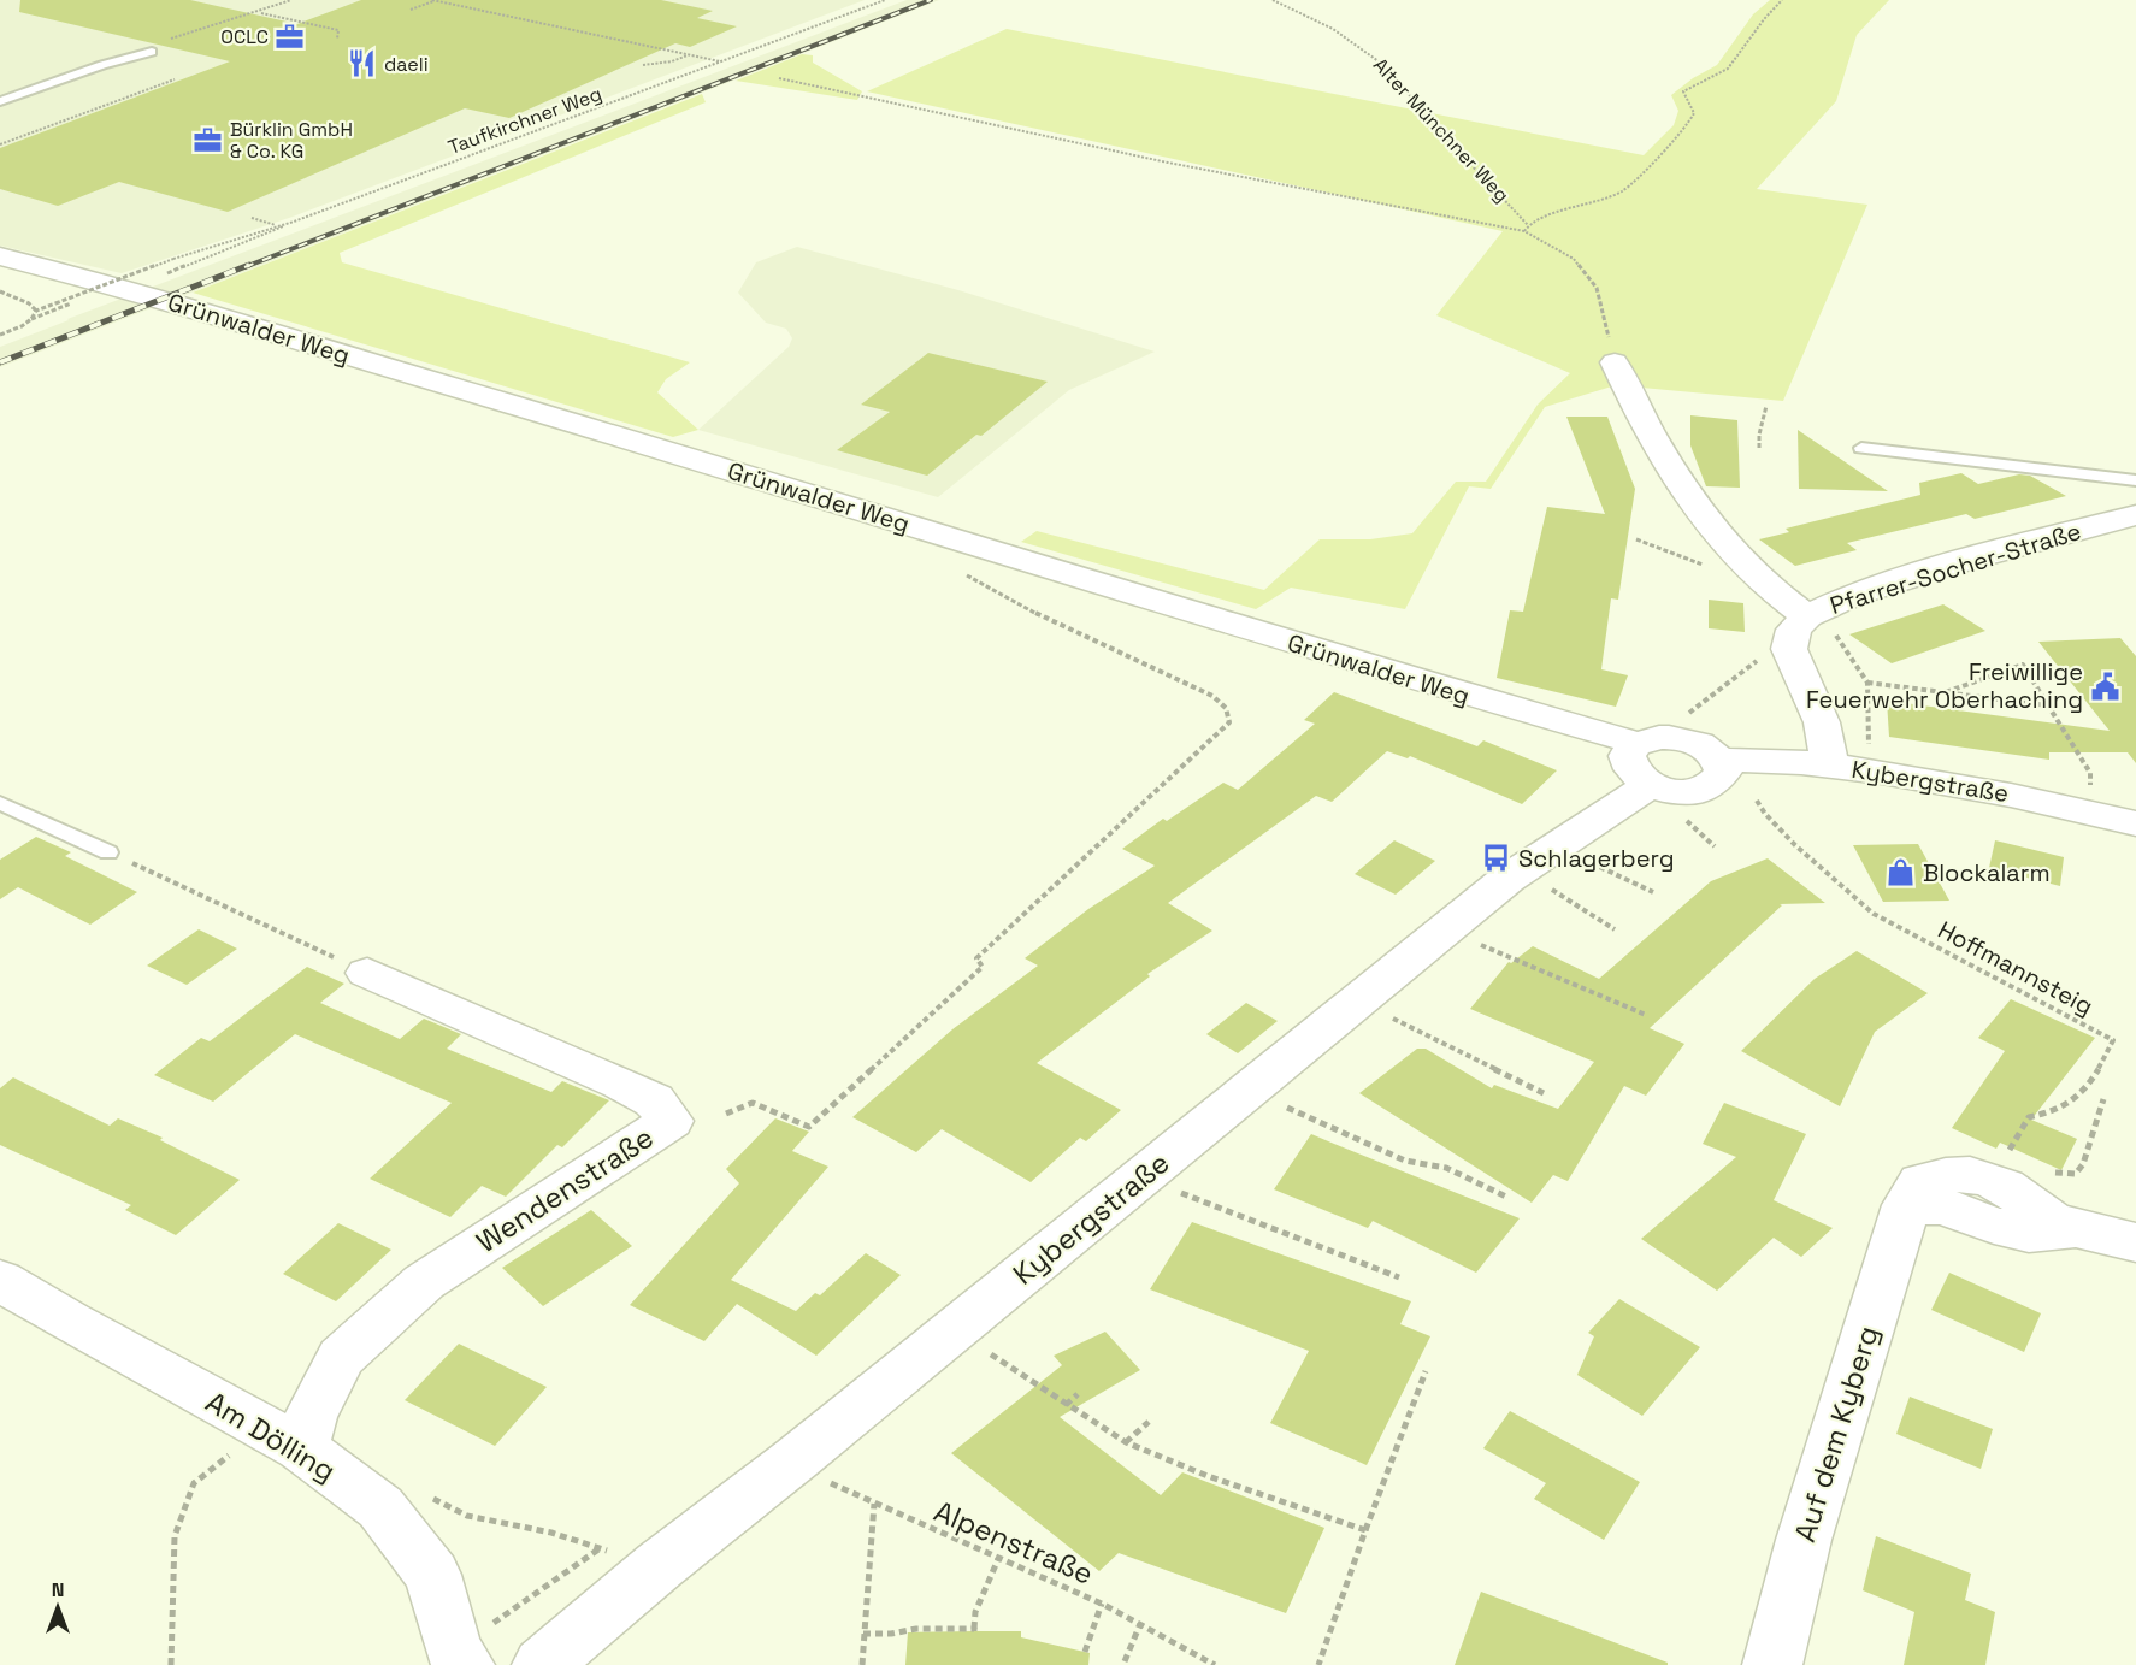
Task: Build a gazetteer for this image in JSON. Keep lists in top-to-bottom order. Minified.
{"streets":{"street":["Grünwalder Weg","Pfarrer-Socher-Straße","Kybergstraße","Wendenstraße","Auf dem Kyberg","Am Dölling"],"path":["Taufkirchner Weg","Alter Münchner Weg","Hoffmannsteig","Alpenstraße"]},"crossings":[["Kybergstraße","Alpenstraße"],["Hoffmannsteig","Auf dem Kyberg"],["Wendenstraße","Am Dölling"]],"places":{"office":["OCLC","Bürklin GmbH & Co. KG"],"restaurant":["daeli"],"public building":["Freiwillige Feuerwehr Oberhaching"],"bus stop":["Schlagerberg"],"shop":["Blockalarm"]},"north":"top"}
